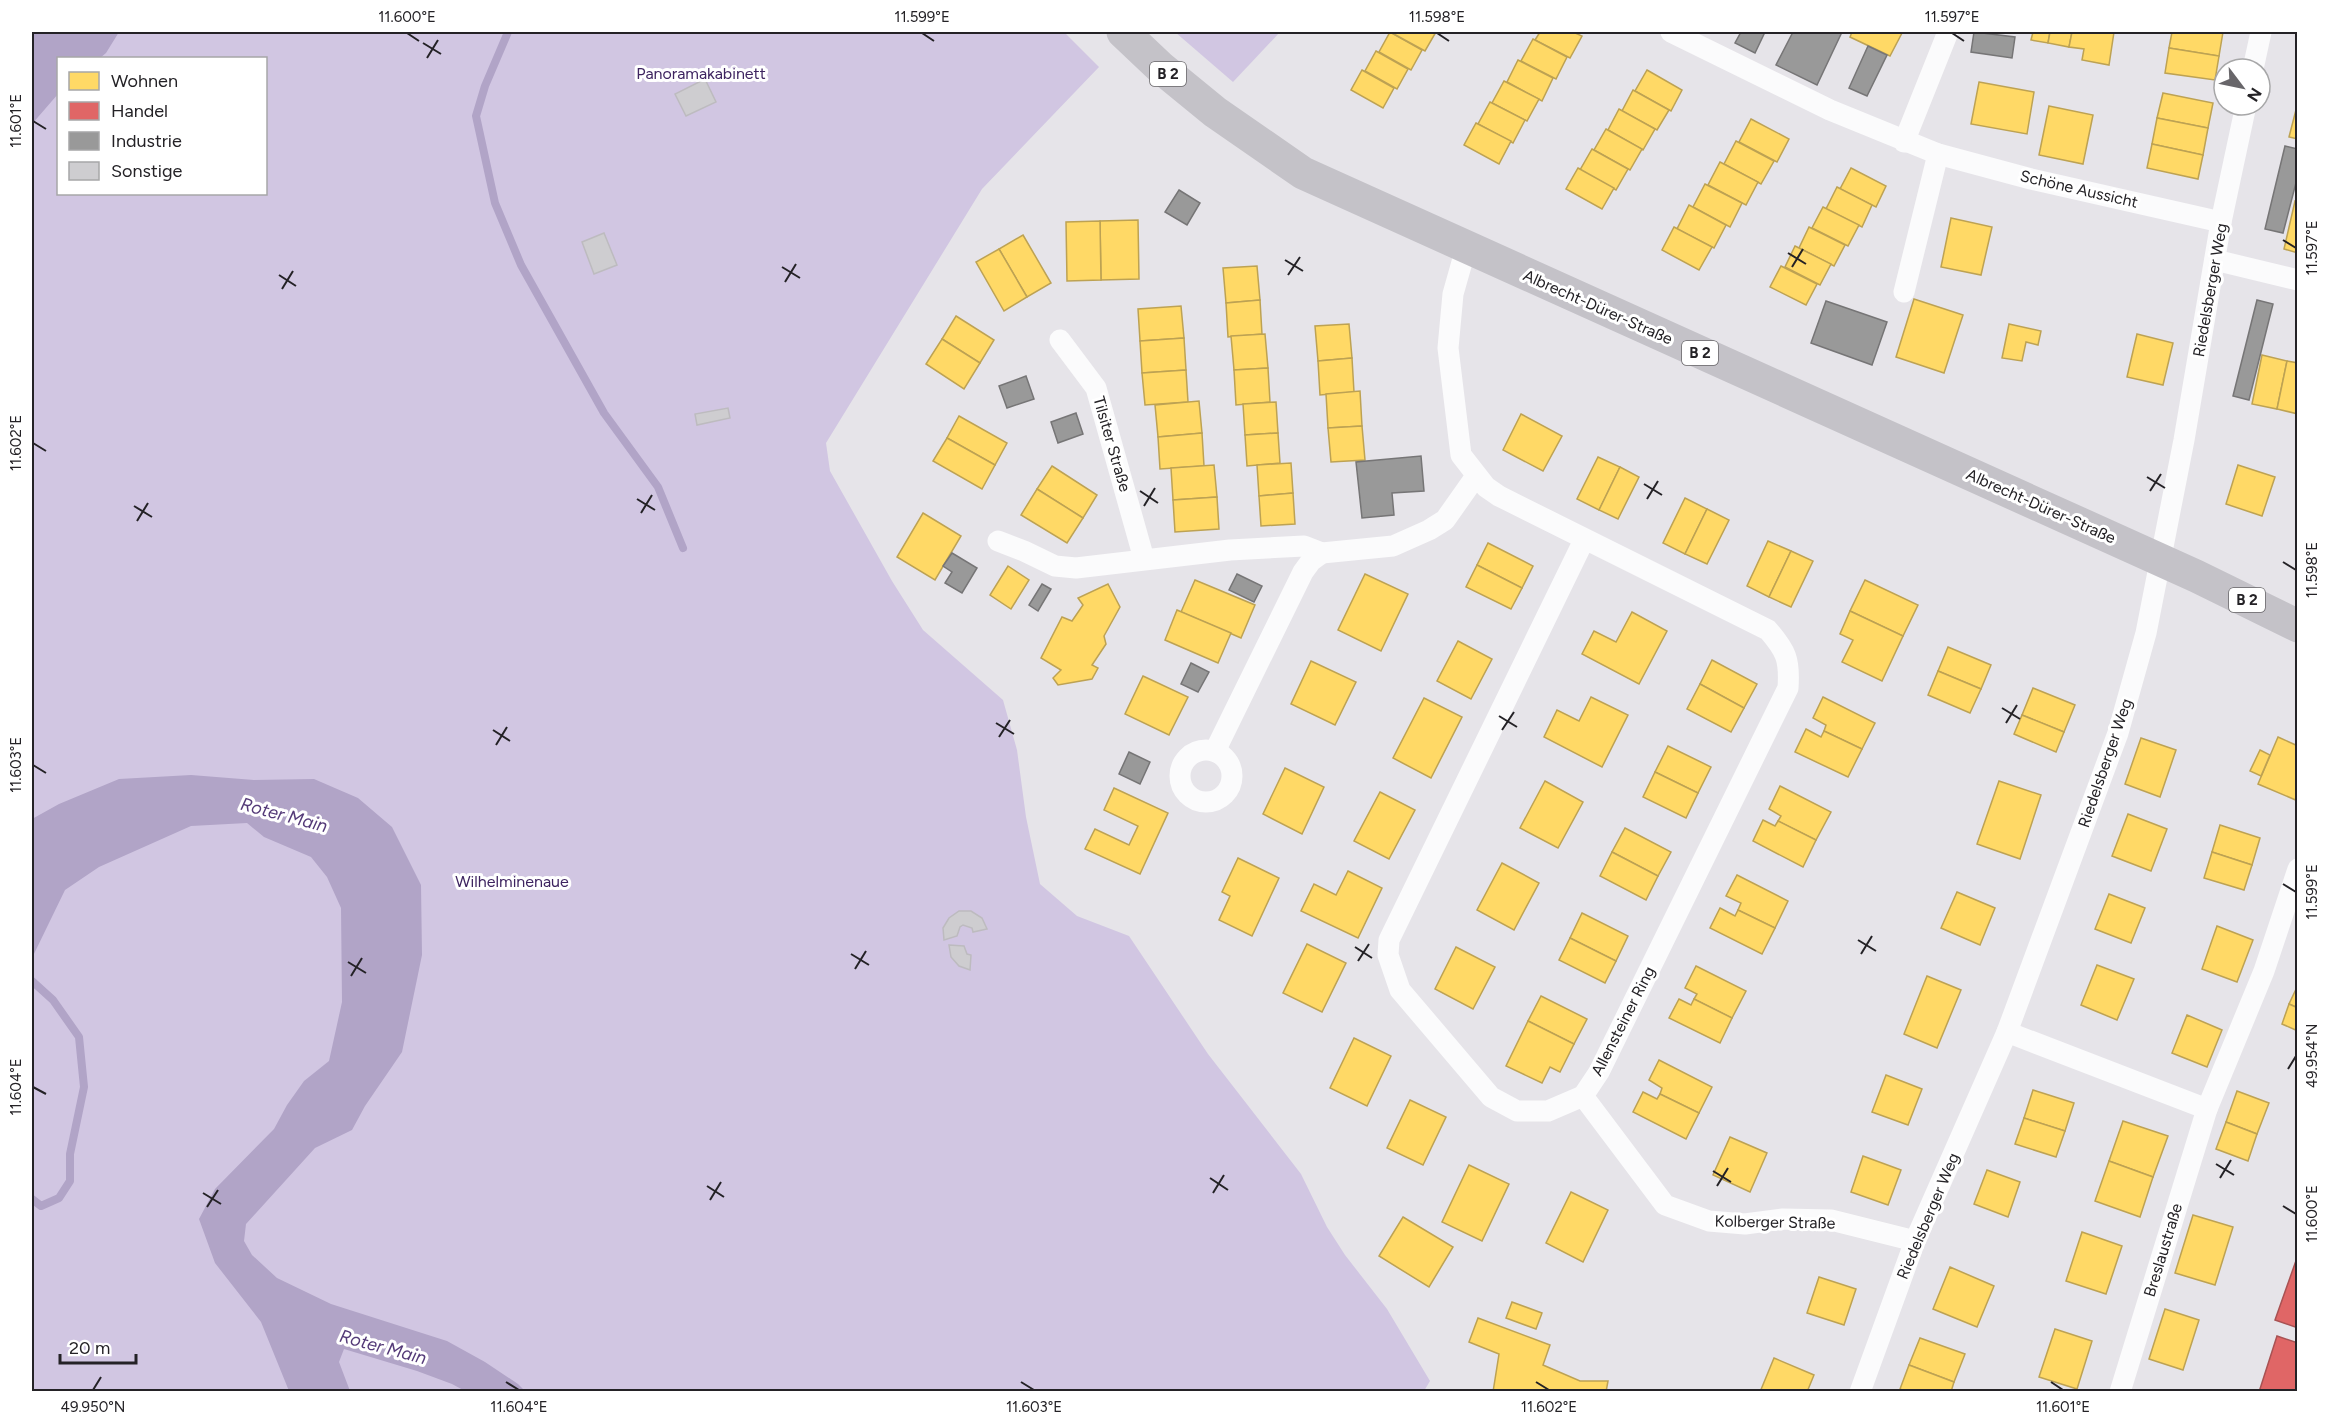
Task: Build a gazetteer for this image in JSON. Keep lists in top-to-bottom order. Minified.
{"streets":{"main road":["B 2","Albrecht-Dürer-Straße"],"street":["Schöne Aussicht","Riedelsberger Weg","Tilsiter Straße","Allensteiner Ring","Kolberger Straße","Breslaustraße"]},"crossings":[["Schöne Aussicht","Riedelsberger Weg"],["Riedelsberger Weg","Kolberger Straße"],["Albrecht-Dürer-Straße","Allensteiner Ring"],["Allensteiner Ring","Kolberger Straße"]],"water":["Roter Main"],"parks":["Panoramakabinett","Wilhelminenaue"],"legend":["Wohnen","Handel","Industrie","Sonstige"],"scale_bar":"20 m","north":"bottom right","coordinates":["11.600°E","11.599°E","11.598°E","11.597°E","11.601°E","11.602°E","11.603°E","49.954°N","11.604°E","49.950°N"]}
